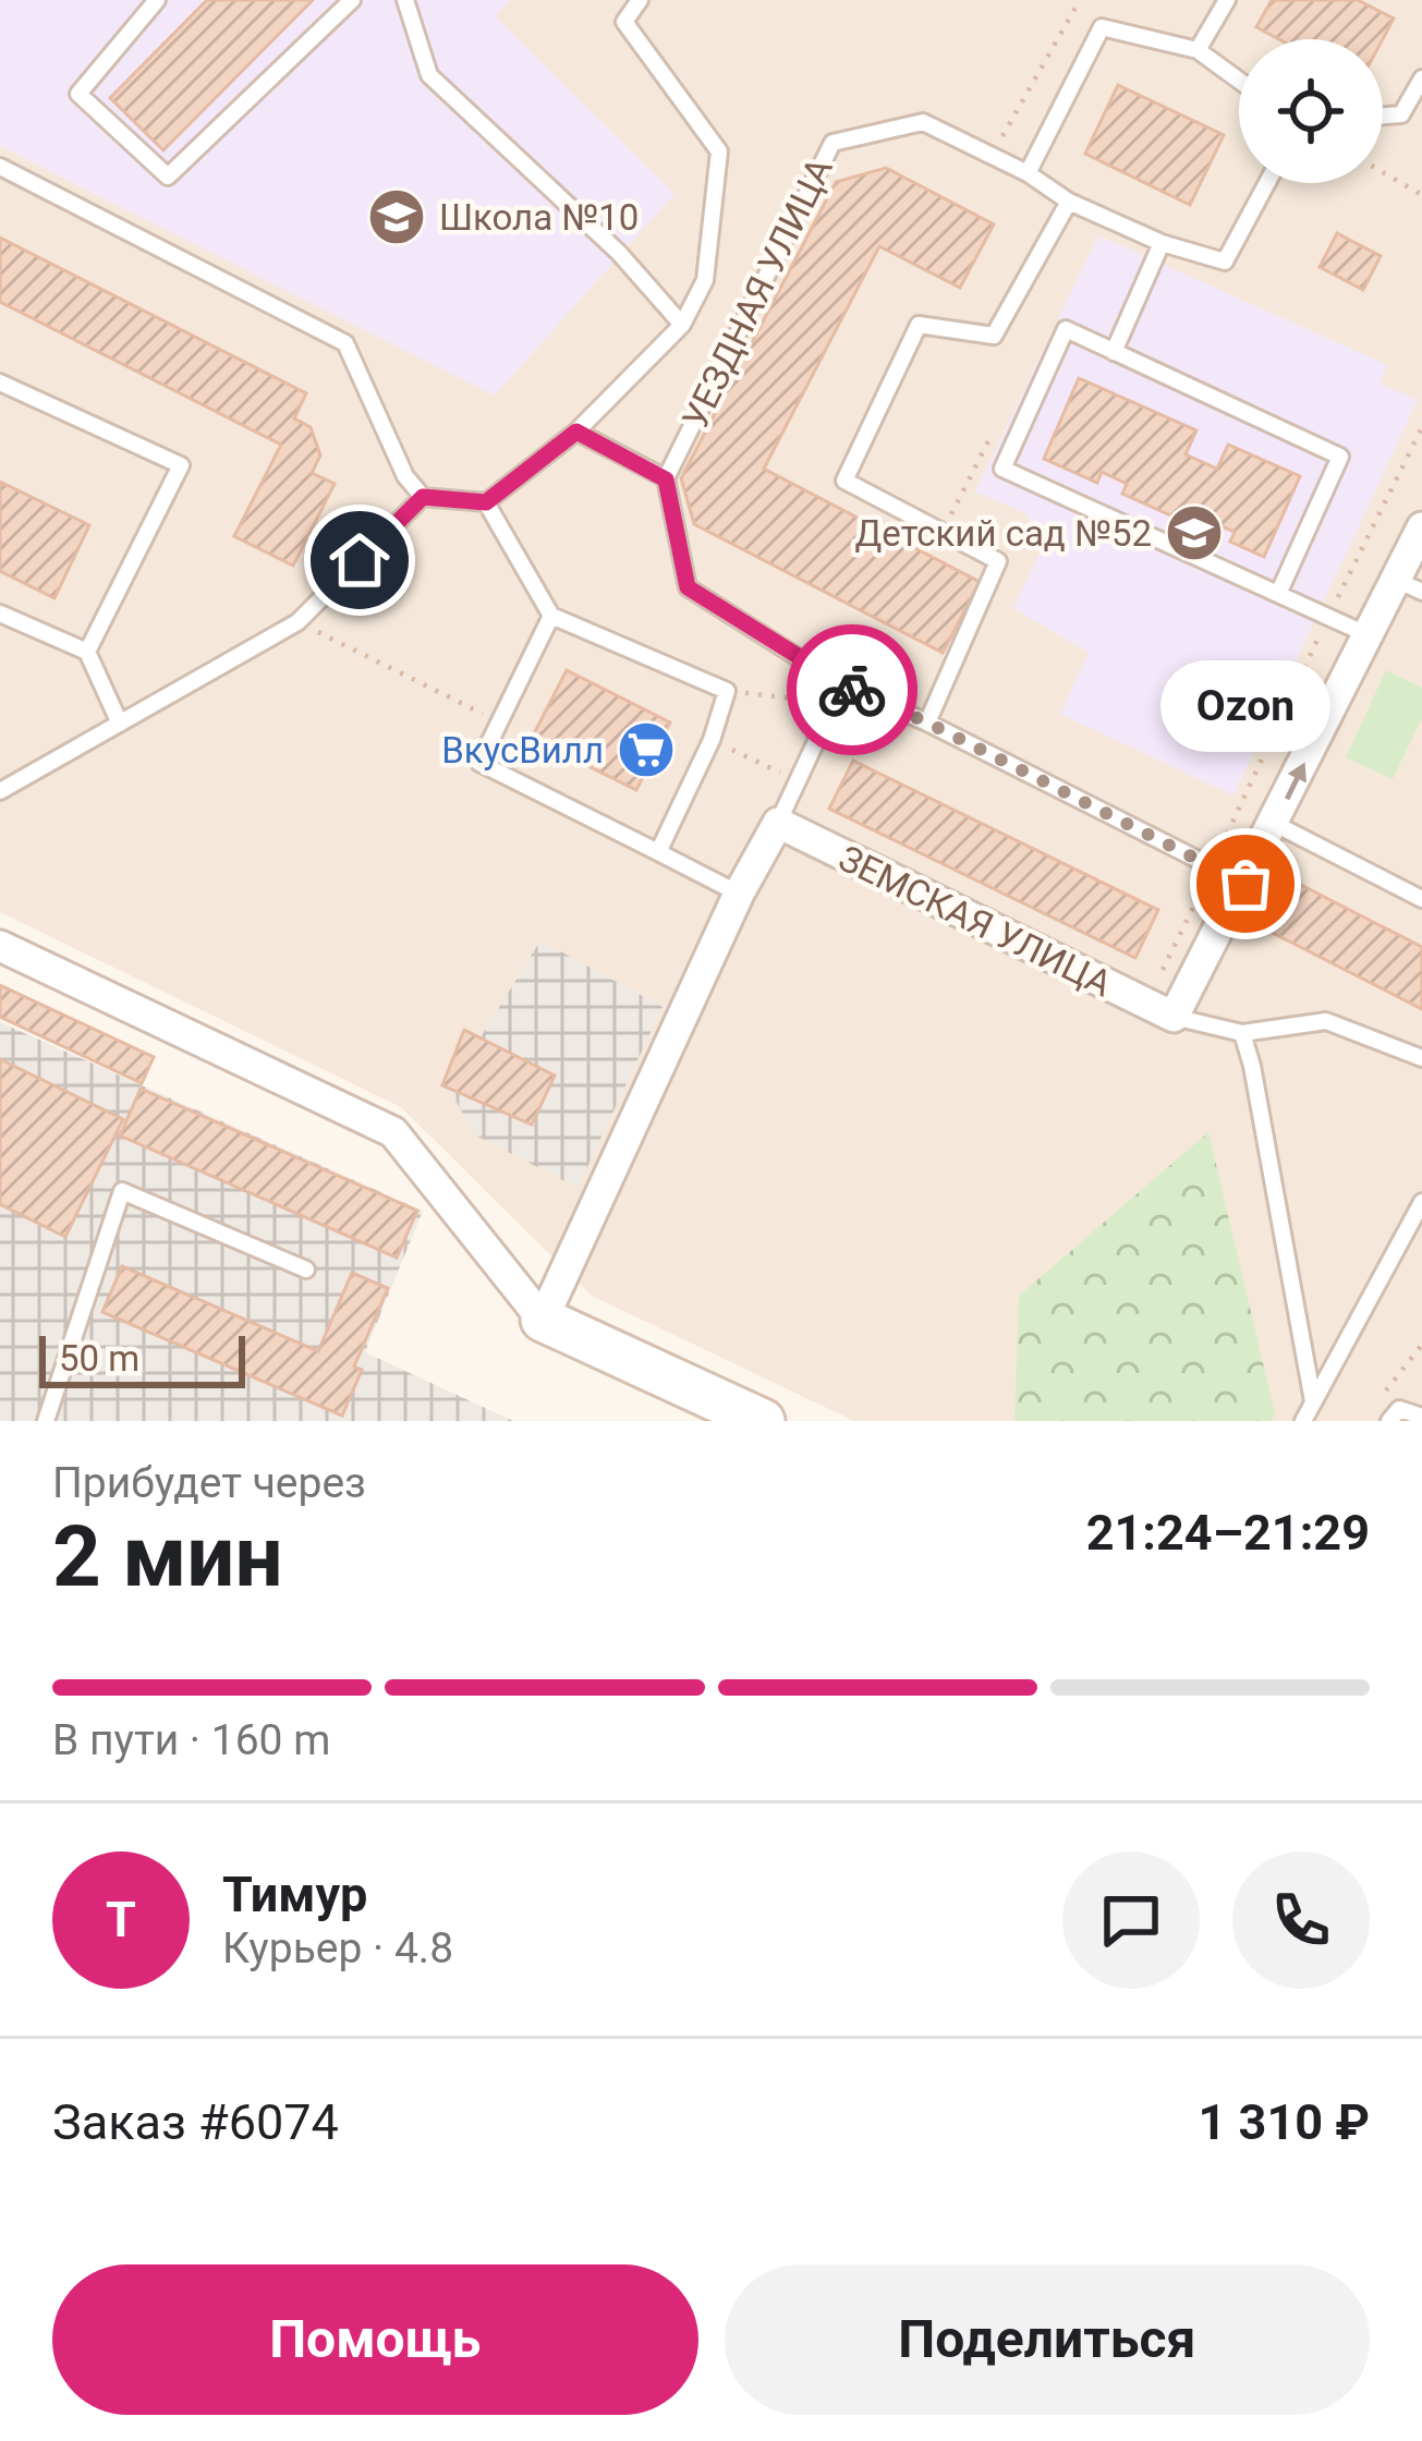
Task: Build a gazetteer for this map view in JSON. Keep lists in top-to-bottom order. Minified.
{"streets":{"street":["ЗЕМСКАЯ УЛИЦА"],"lane":["УЕЗДНАЯ УЛИЦА"]},"places":{"school or university":["Школа №10","Детский сад №52"],"supermarket":["ВкусВилл"],"other":["Ozon"]},"scale_bar":"50 m","page":{"bubble":"Ozon","scale":"50 m","heading":["2 мин","Прибудет через","21:24–21:29"],"panel":["Тимур","Курьер · 4.8","Заказ #6074","1 310 ₽"],"bar":"В пути · 160 m","round":"Т","buttons":["Помощь","Поделиться"]}}
